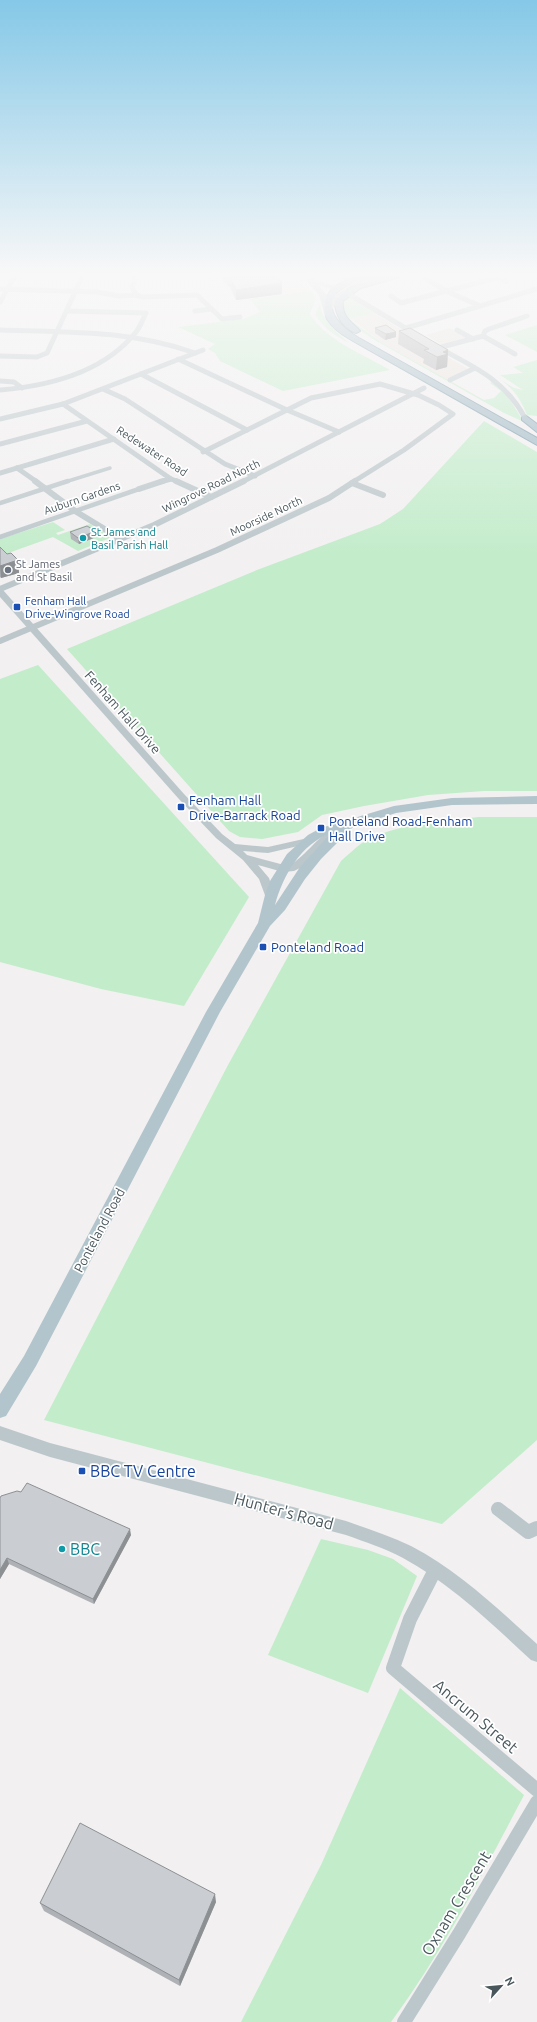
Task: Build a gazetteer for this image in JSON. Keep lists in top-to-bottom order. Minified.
{"streets":{"main road":["Ponteland Road"],"street":["Redewater Road","Wingrove Road North","Auburn Gardens","Moorside North","Fenham Hall Drive","Hunter's Road","Ancrum Street","Oxnam Crescent"]},"crossings":[["Redewater Road","Wingrove Road North"],["Redewater Road","Auburn Gardens"],["Wingrove Road North","Moorside North"],["Wingrove Road North","Fenham Hall Drive"],["Moorside North","Fenham Hall Drive"],["Fenham Hall Drive","Ponteland Road"],["Hunter's Road","Ancrum Street"]],"places":{"other":["St James and Basil Parish Hall","St James and St Basil","BBC"],"transit":["Fenham Hall Drive-Wingrove Road","Fenham Hall Drive-Barrack Road","Ponteland Road-Fenham Hall Drive","Ponteland Road","BBC TV Centre"]},"north":"top right"}
